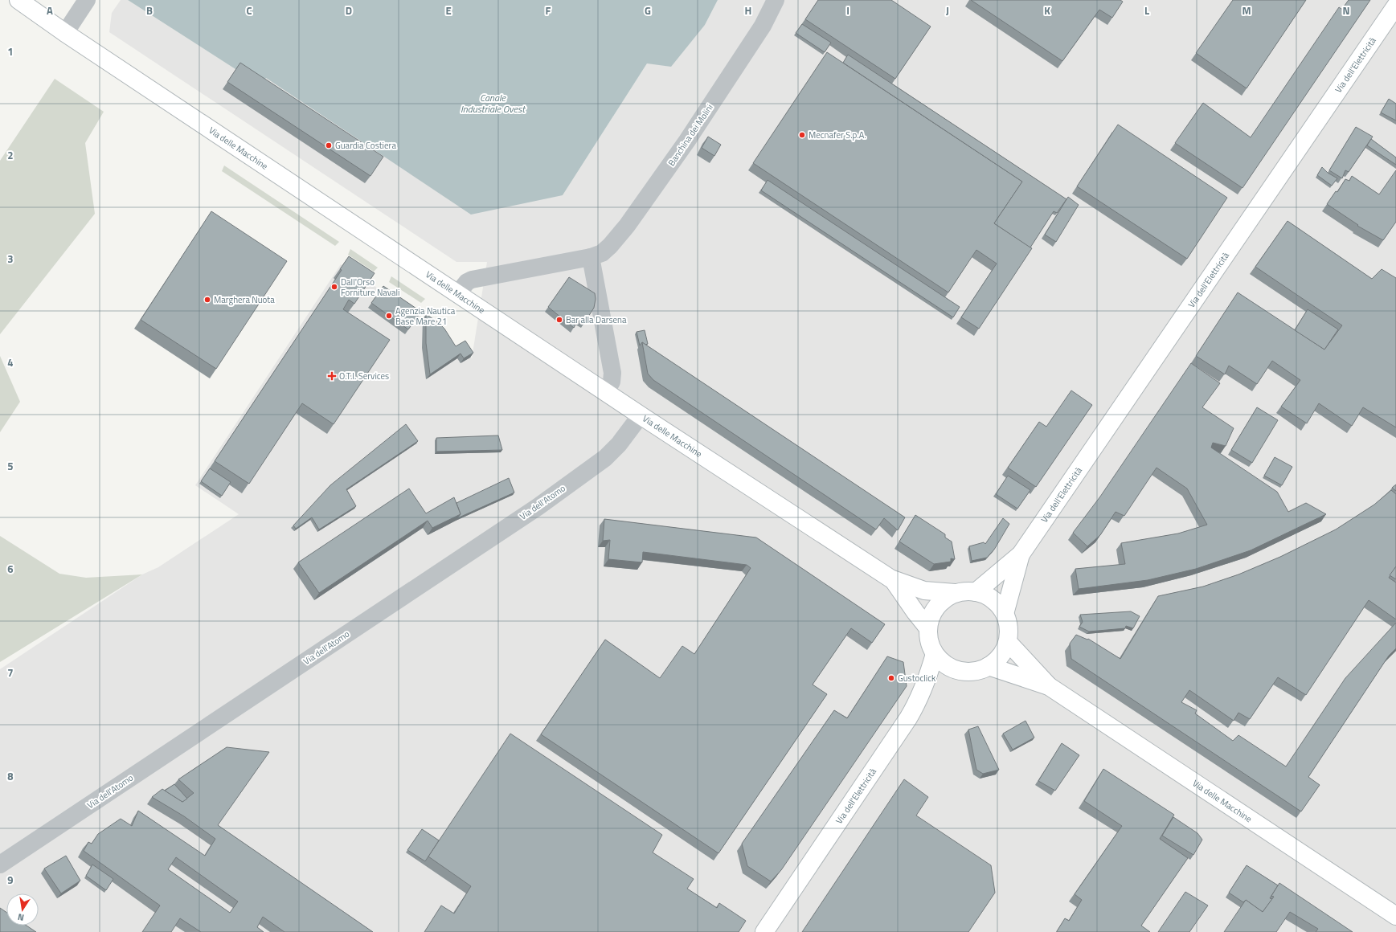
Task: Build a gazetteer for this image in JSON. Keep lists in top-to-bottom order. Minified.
{"streets":{"street":["Via dell'Elettricità","Banchina dei Molini","Via delle Macchine","Via dell'Atomo"]},"crossings":[["Via dell'Elettricità","Via delle Macchine"],["Banchina dei Molini","Via delle Macchine"],["Via delle Macchine","Via dell'Atomo"]],"water":["Canale Industriale Ovest"],"places":{"other":["Mecnafer S.p.A.","Guardia Costiera","Dall'Orso Forniture Navali","Marghera Nuota","Agenzia Nautica Base Mare 21","Bar alla Darsena","Gustoclick"],"health":["O.T.I. Services"]},"north":"bottom","grid":{"columns":["A","B","C","D","E","F","G","H","I","J","K","L","M","N"],"rows":["1","2","3","4","5","6","7","8","9"]}}
